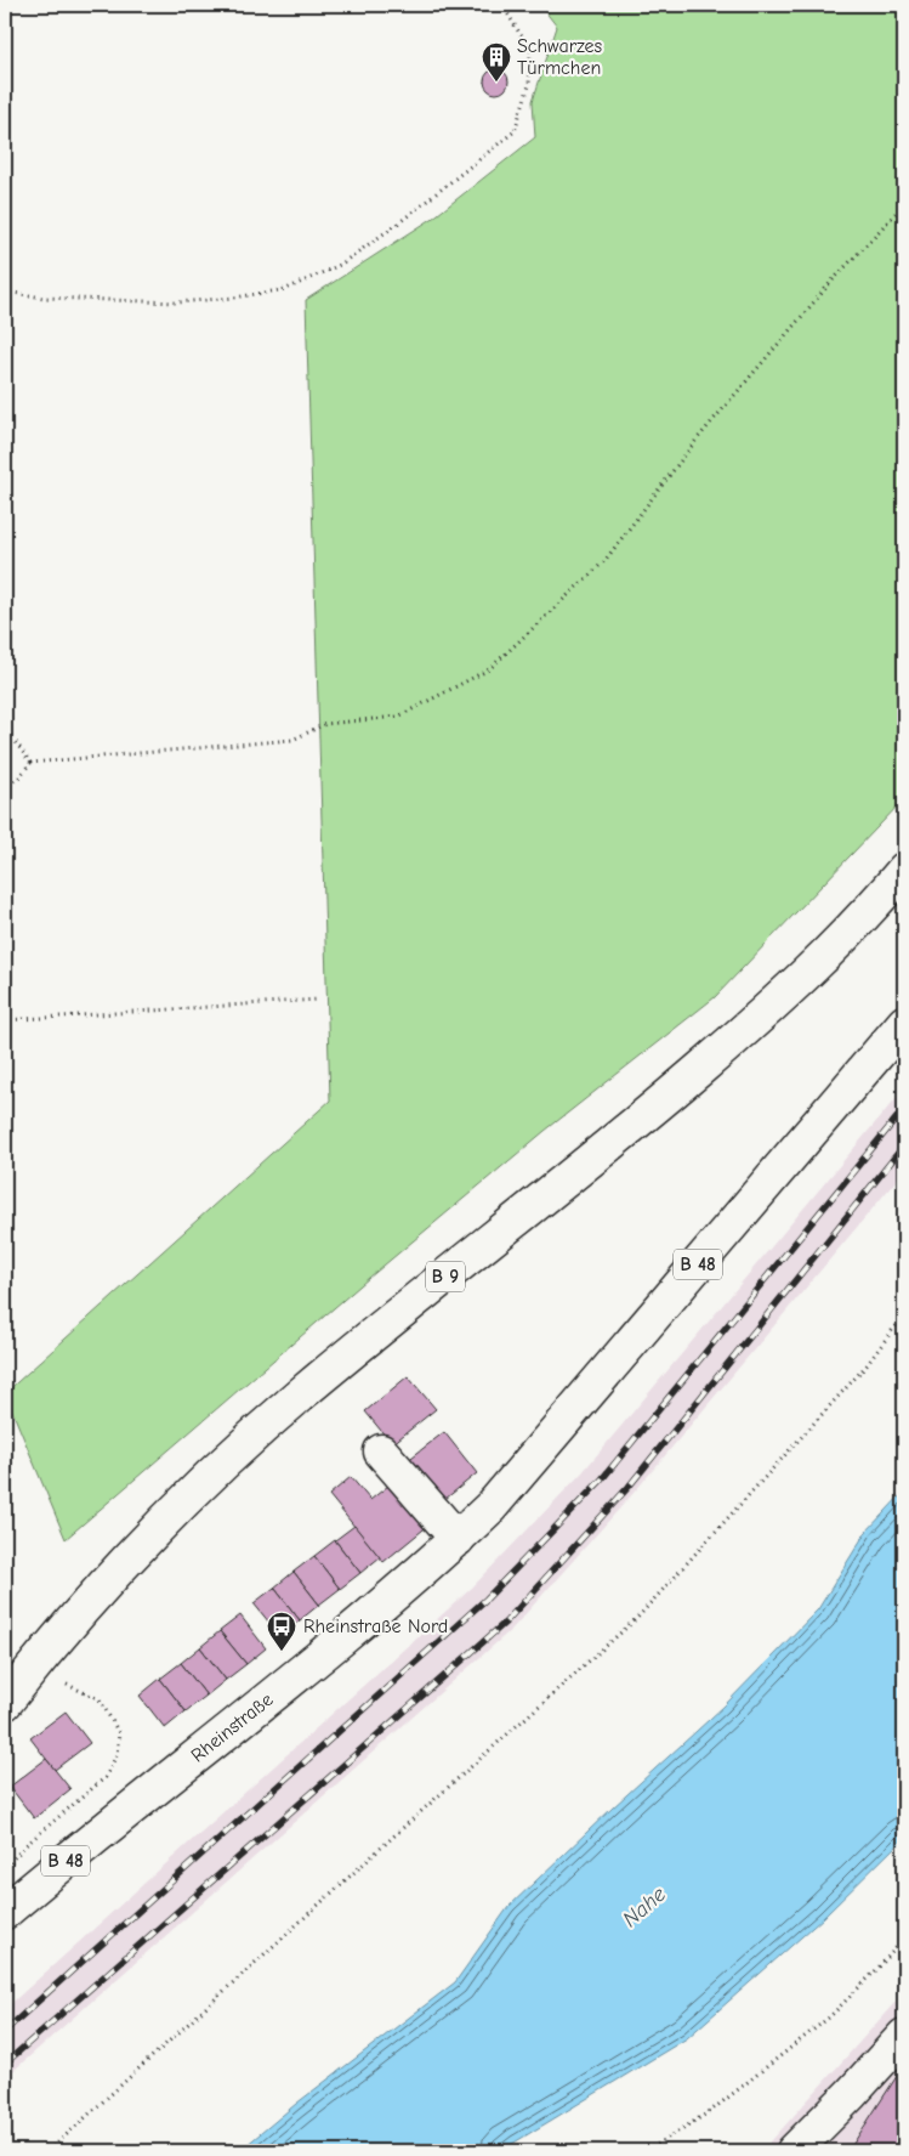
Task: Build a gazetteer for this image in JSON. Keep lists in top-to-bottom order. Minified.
{"streets":{"main road":["B 48","B 9","Rheinstraße"]},"water":["Nahe"],"places":{"building":["Schwarzes Türmchen"],"bus stop":["Rheinstraße Nord"]}}
